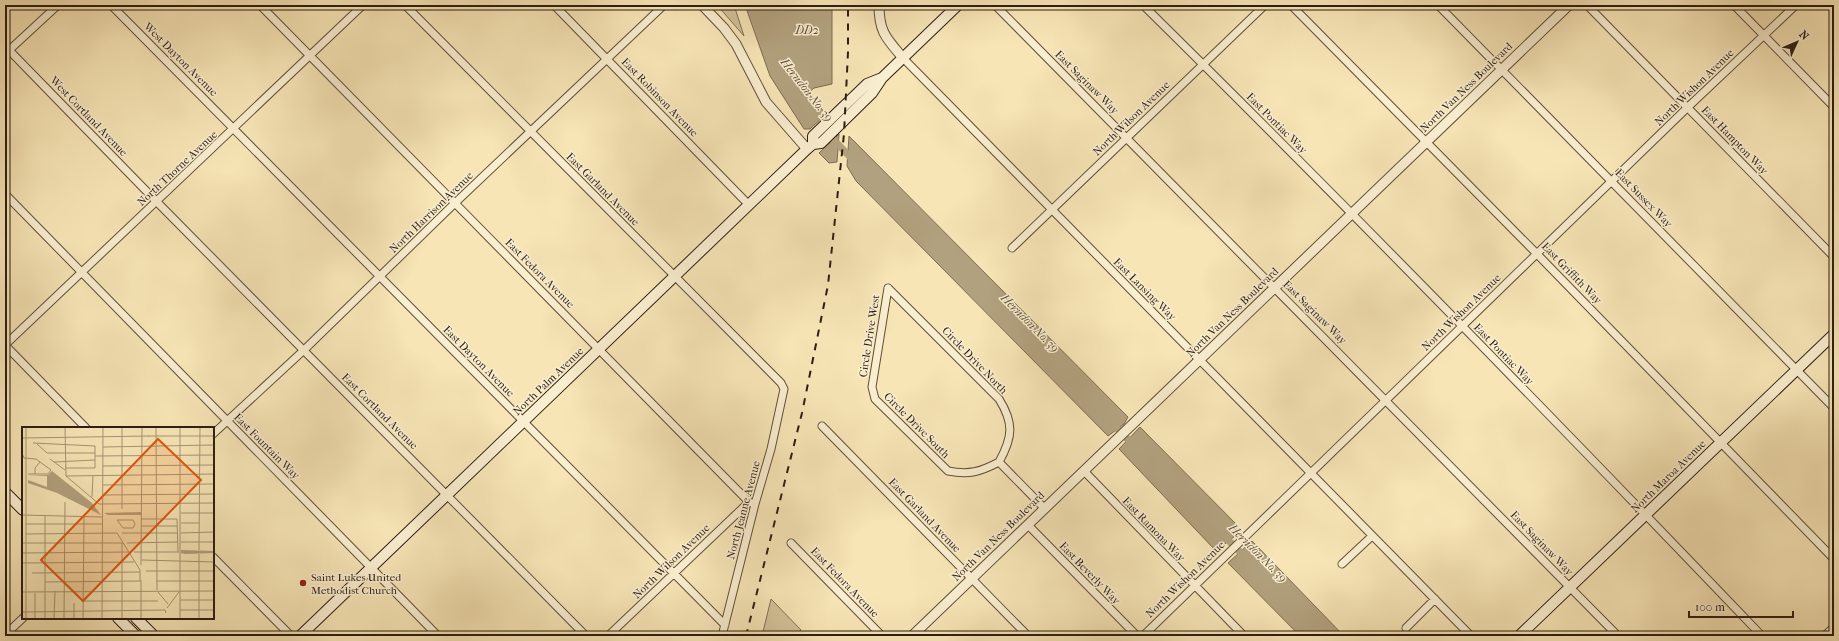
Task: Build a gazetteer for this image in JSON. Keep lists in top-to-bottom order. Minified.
{"streets":{"main road":["North Palm Avenue","North Maroa Avenue"],"street":["West Dayton Avenue","East Saginaw Way","North Van Ness Boulevard","North Wishon Avenue","East Robinson Avenue","West Cortland Avenue","North Wilson Avenue","East Pontiac Way","East Hampton Way","North Thorne Avenue","East Garland Avenue","East Sussex Way","North Harrison Avenue","East Fedora Avenue","East Griffith Way","East Lansing Way","Circle Drive West","Circle Drive North","East Dayton Avenue","East Cortland Avenue","Circle Drive South","East Fountain Way","North Jeanne Avenue","East Ramona Way","East Beverly Way"]},"crossings":[["West Dayton Avenue","North Thorne Avenue"],["West Dayton Avenue","East Dayton Avenue"],["East Saginaw Way","North Van Ness Boulevard"],["East Saginaw Way","North Wishon Avenue"],["East Saginaw Way","North Wilson Avenue"],["East Saginaw Way","North Maroa Avenue"],["North Van Ness Boulevard","East Pontiac Way"],["North Van Ness Boulevard","East Garland Avenue"],["North Van Ness Boulevard","East Sussex Way"],["North Van Ness Boulevard","East Griffith Way"],["North Van Ness Boulevard","East Lansing Way"],["North Van Ness Boulevard","East Ramona Way"],["North Van Ness Boulevard","East Beverly Way"],["North Wishon Avenue","East Pontiac Way"],["North Wishon Avenue","East Hampton Way"],["North Wishon Avenue","East Sussex Way"],["North Wishon Avenue","East Griffith Way"],["North Wishon Avenue","East Lansing Way"],["North Wishon Avenue","East Ramona Way"],["East Robinson Avenue","North Harrison Avenue"],["East Robinson Avenue","North Palm Avenue"],["West Cortland Avenue","North Thorne Avenue"],["West Cortland Avenue","East Cortland Avenue"],["North Wilson Avenue","East Pontiac Way"],["North Wilson Avenue","East Fedora Avenue"],["North Wilson Avenue","East Lansing Way"],["North Wilson Avenue","East Dayton Avenue"],["North Wilson Avenue","North Jeanne Avenue"],["East Pontiac Way","North Maroa Avenue"],["North Thorne Avenue","East Fedora Avenue"],["North Thorne Avenue","East Dayton Avenue"],["North Thorne Avenue","East Cortland Avenue"],["North Thorne Avenue","East Fountain Way"],["East Garland Avenue","North Harrison Avenue"],["East Garland Avenue","North Palm Avenue"],["East Garland Avenue","North Jeanne Avenue"],["East Sussex Way","North Maroa Avenue"],["North Harrison Avenue","East Fedora Avenue"],["North Harrison Avenue","East Dayton Avenue"],["North Harrison Avenue","East Cortland Avenue"],["North Harrison Avenue","East Fountain Way"],["East Fedora Avenue","North Palm Avenue"],["East Fedora Avenue","North Jeanne Avenue"],["East Griffith Way","North Maroa Avenue"],["East Lansing Way","North Palm Avenue"],["Circle Drive West","Circle Drive North"],["Circle Drive West","Circle Drive South"],["Circle Drive North","Circle Drive South"],["East Dayton Avenue","North Palm Avenue"],["East Dayton Avenue","North Jeanne Avenue"],["North Palm Avenue","East Cortland Avenue"],["North Palm Avenue","East Fountain Way"]],"water":["DD2","Herndon No. 39"],"places":["Saint Lukes United Methodist Church"],"scale_bar":"100 m","north":"top right"}
